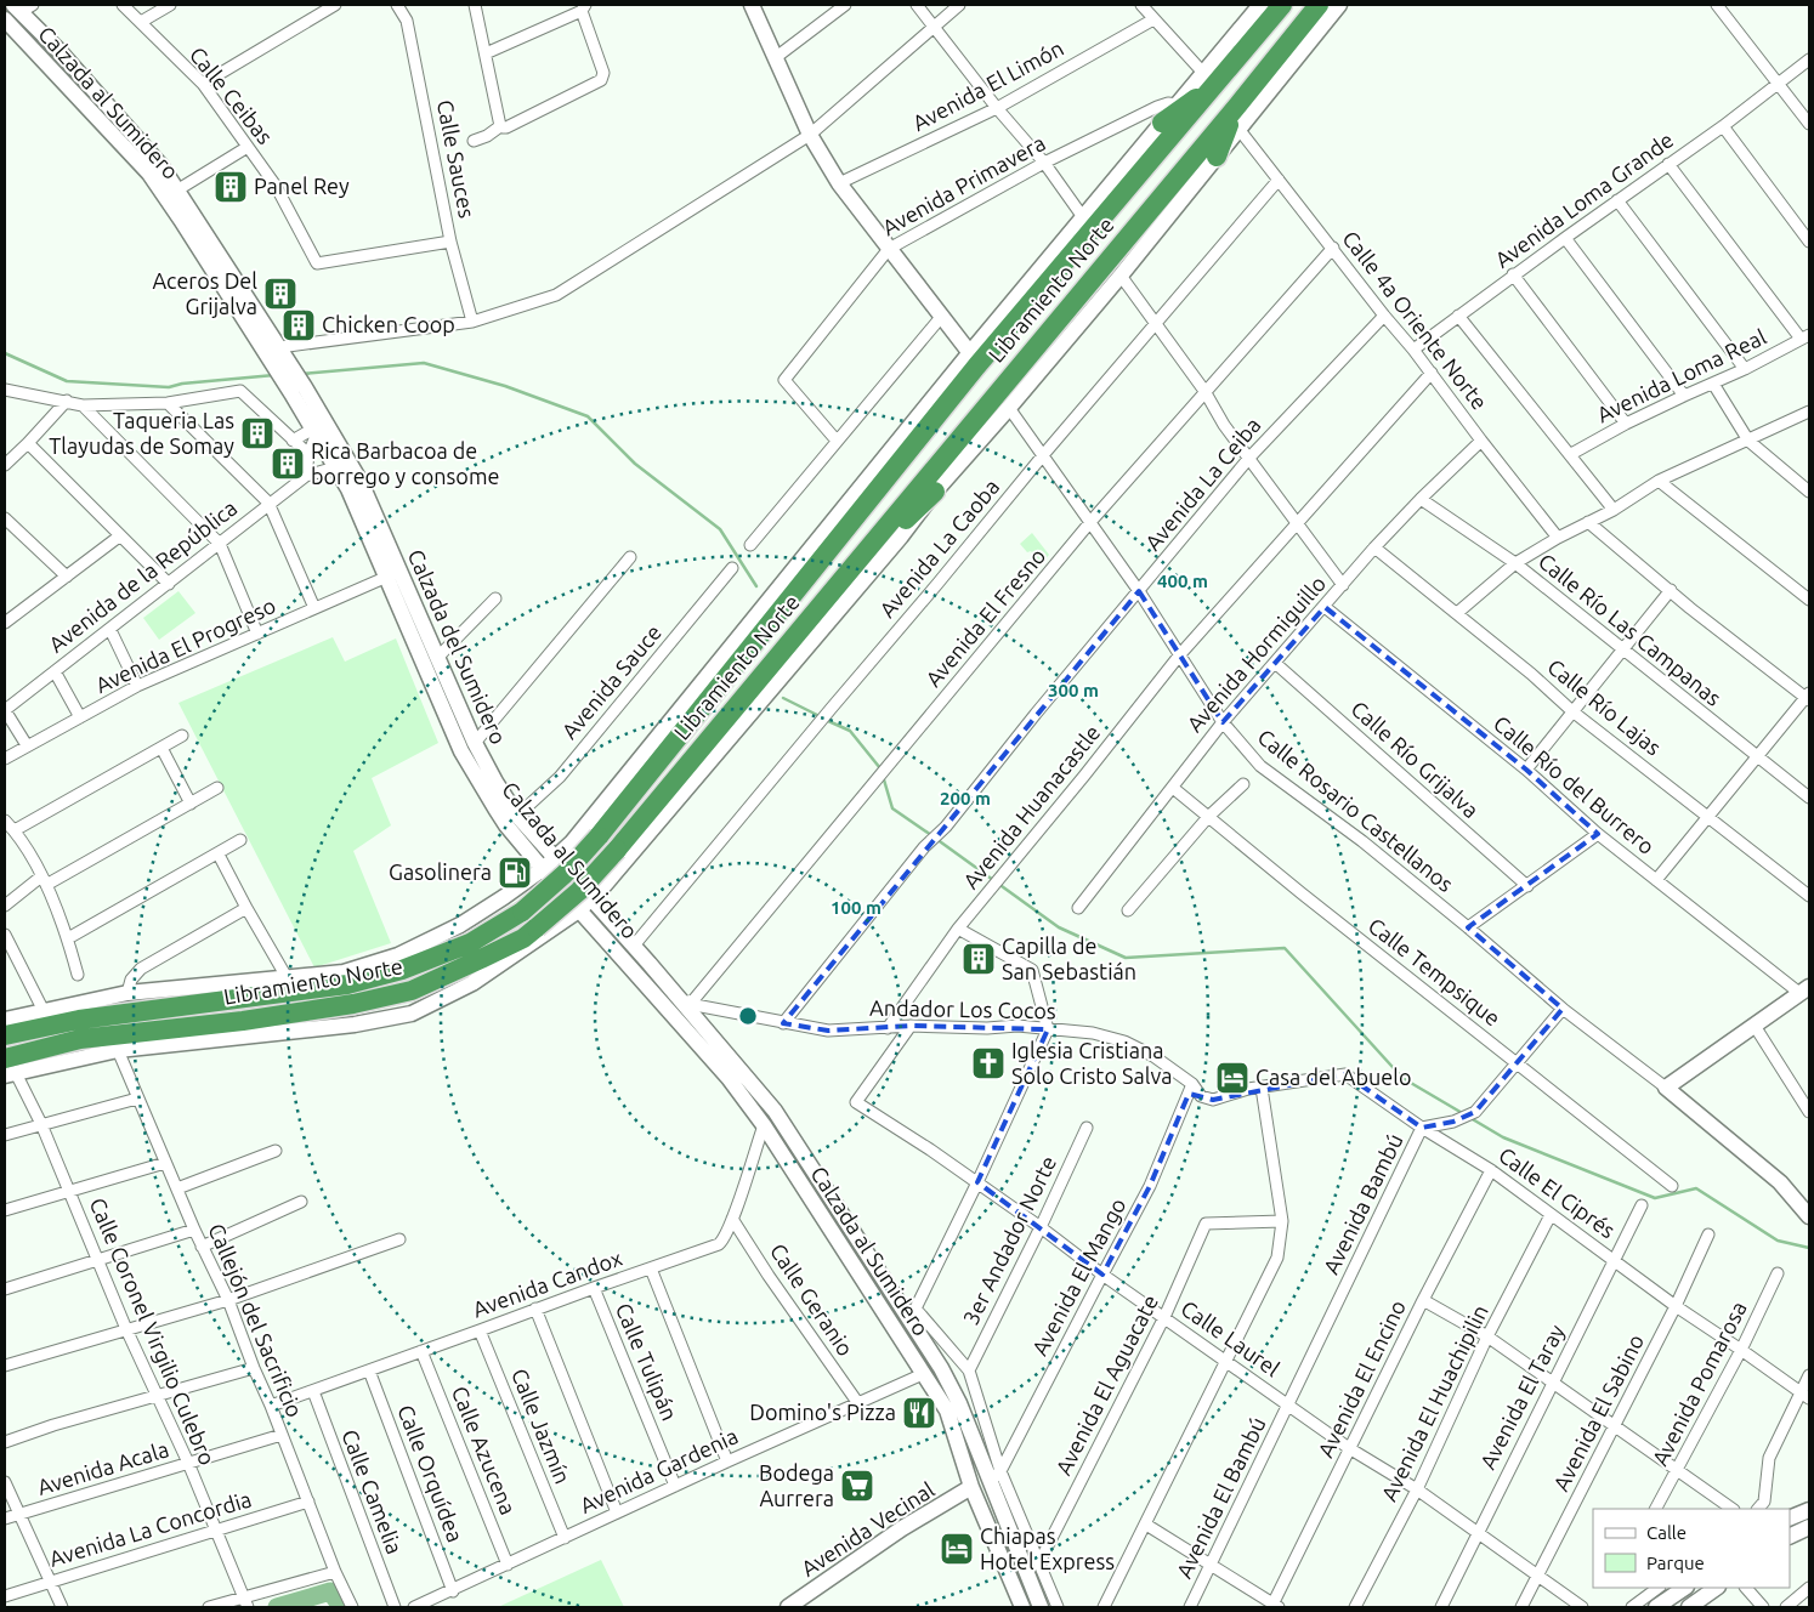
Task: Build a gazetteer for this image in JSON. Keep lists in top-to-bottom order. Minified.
{"streets":{"highway":["Libramiento Norte"],"street":["Avenida El Limón","Calle Ceibas","Calzada al Sumidero","Calle Sauces","Avenida Primavera","Avenida Loma Grande","Calle 4a Oriente Norte","Avenida Loma Real","Avenida La Ceiba","Avenida La Caoba","Avenida de la República","Avenida El Fresno","Calle Río Las Campanas","Avenida El Progreso","Calzada del Sumidero","Avenida Hormiguillo","Avenida Sauce","Calle Río Lajas","Calle Río Grijalva","Calle Río del Burrero","Avenida Huanacastle","Calle Rosario Castellanos","Calle Tempsique","Andador Los Cocos","Calle El Ciprés","Avenida Bambú","3er Andador Norte","Avenida El Mango","Avenida Candox","Calle Geranio","Callejón del Sacrificio","Calle Coronel Virgilio Culebro","Calle Laurel","Calle Tulipán","Avenida El Encino","Avenida Pomarosa","Avenida El Aguacate","Avenida El Taray","Avenida El Huachipilin","Avenida El Sabino","Calle Jazmín","Calle Azucena","Avenida Acala","Avenida Gardenia","Calle Orquídea","Calle Camelia","Avenida El Bambú","Avenida La Concordia","Avenida Vecinal"]},"crossings":[["Calle Ceibas","Calle Sauces"],["Calzada al Sumidero","Libramiento Norte"],["Calzada al Sumidero","Avenida de la República"],["Calzada al Sumidero","Avenida El Fresno"],["Calzada al Sumidero","Avenida El Progreso"],["Calzada al Sumidero","Calzada del Sumidero"],["Calzada al Sumidero","Andador Los Cocos"],["Calzada al Sumidero","Avenida Candox"],["Calzada al Sumidero","Avenida Gardenia"],["Calzada al Sumidero","Avenida Vecinal"],["Avenida Primavera","Libramiento Norte"],["Avenida Loma Grande","Calle 4a Oriente Norte"],["Libramiento Norte","Calzada del Sumidero"],["Libramiento Norte","Calle Coronel Virgilio Culebro"],["Calle 4a Oriente Norte","Avenida La Ceiba"],["Calle 4a Oriente Norte","Avenida La Caoba"],["Calle 4a Oriente Norte","Avenida El Fresno"],["Calle 4a Oriente Norte","Avenida Hormiguillo"],["Calle 4a Oriente Norte","Avenida Huanacastle"],["Avenida La Ceiba","Calle Rosario Castellanos"],["Avenida La Ceiba","Andador Los Cocos"],["Avenida La Caoba","Calzada del Sumidero"],["Avenida La Caoba","Calle Rosario Castellanos"],["Avenida El Fresno","Calzada del Sumidero"],["Avenida El Fresno","Calle Rosario Castellanos"],["Avenida El Fresno","Andador Los Cocos"],["Calle Río Las Campanas","Avenida Hormiguillo"],["Calzada del Sumidero","Avenida Sauce"],["Calzada del Sumidero","Andador Los Cocos"],["Calzada del Sumidero","Avenida El Mango"],["Avenida Hormiguillo","Calle Río Lajas"],["Avenida Hormiguillo","Calle Río Grijalva"],["Avenida Hormiguillo","Calle Río del Burrero"],["Avenida Hormiguillo","Calle Rosario Castellanos"],["Avenida Hormiguillo","Calle Tempsique"],["Avenida Huanacastle","Calle Rosario Castellanos"],["Avenida Huanacastle","Andador Los Cocos"],["Calle Rosario Castellanos","Avenida Bambú"],["Calle Tempsique","Avenida Bambú"],["Andador Los Cocos","Calle El Ciprés"],["Andador Los Cocos","Avenida El Mango"],["Andador Los Cocos","Calle Laurel"],["Calle El Ciprés","Avenida Bambú"],["Calle El Ciprés","Avenida El Encino"],["Calle El Ciprés","Avenida Pomarosa"],["Calle El Ciprés","Avenida El Taray"],["Calle El Ciprés","Avenida El Huachipilin"],["Calle El Ciprés","Avenida El Sabino"],["Avenida Bambú","Calle Laurel"],["Avenida Bambú","Avenida El Bambú"],["3er Andador Norte","Calle Laurel"],["Avenida El Mango","Calle Laurel"],["Avenida Candox","Calle Geranio"],["Avenida Candox","Callejón del Sacrificio"],["Avenida Candox","Calle Tulipán"],["Avenida Candox","Calle Jazmín"],["Avenida Candox","Calle Azucena"],["Avenida Candox","Calle Orquídea"],["Avenida Candox","Calle Camelia"],["Calle Geranio","Avenida Gardenia"],["Callejón del Sacrificio","Avenida Acala"],["Callejón del Sacrificio","Avenida La Concordia"],["Calle Coronel Virgilio Culebro","Avenida Acala"],["Calle Coronel Virgilio Culebro","Avenida La Concordia"],["Calle Laurel","Avenida El Encino"],["Calle Laurel","Avenida El Aguacate"],["Calle Laurel","Avenida El Taray"],["Calle Laurel","Avenida El Huachipilin"],["Calle Laurel","Avenida El Sabino"],["Calle Laurel","Avenida El Bambú"],["Calle Tulipán","Avenida Gardenia"],["Calle Jazmín","Avenida Gardenia"],["Calle Azucena","Avenida Gardenia"],["Avenida Gardenia","Calle Orquídea"]],"places":{"building":["Panel Rey","Aceros Del Grijalva","Chicken Coop","Taqueria Las Tlayudas de Somay","Rica Barbacoa de borrego y consome","Capilla de San Sebastián"],"fuel station":["Gasolinera"],"church":["Iglesia Cristiana Solo Cristo Salva"],"hotel":["Casa del Abuelo","Chiapas Hotel Express"],"restaurant":["Domino's Pizza"],"supermarket":["Bodega Aurrera"]},"legend":["Calle","Parque"],"rings":["400 m","300 m","200 m","100 m"]}
